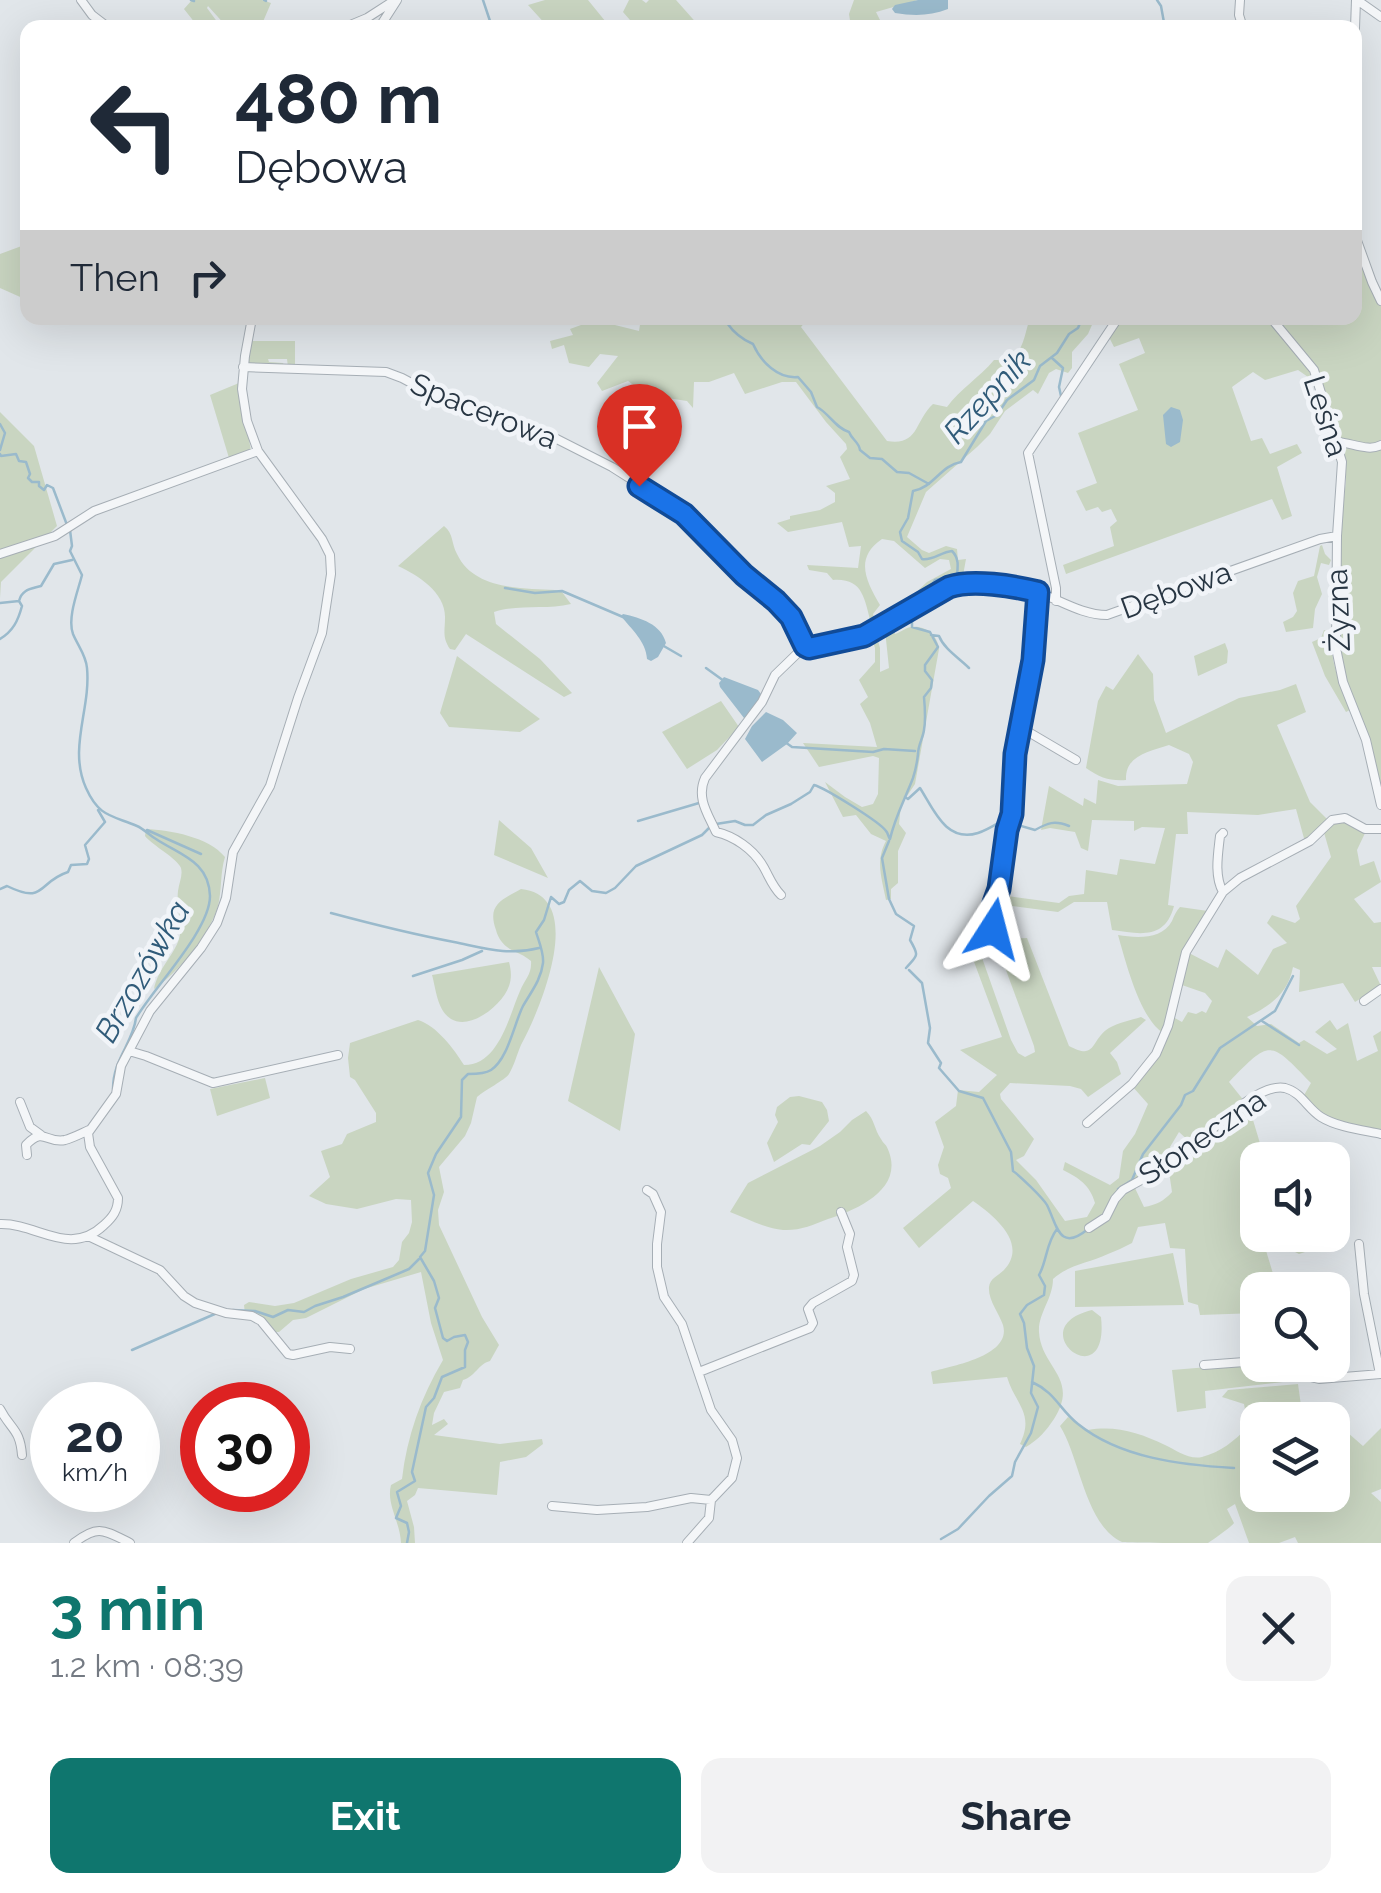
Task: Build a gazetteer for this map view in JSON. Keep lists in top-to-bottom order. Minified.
{"streets":{"street":["Spacerowa","Leśna","Dębowa","Żyzna","Słoneczna"]},"crossings":[["Spacerowa","Dębowa"],["Leśna","Dębowa"],["Leśna","Żyzna"],["Dębowa","Żyzna"]],"water":["Rzepnik","Brzozówka"],"page":{"turn":["480 m","Dębowa"],"then":"Then","speed":"20 km/h","limit":"30","heading":["3 min","1.2 km · 08:39"],"buttons":["Exit","Share"]}}
